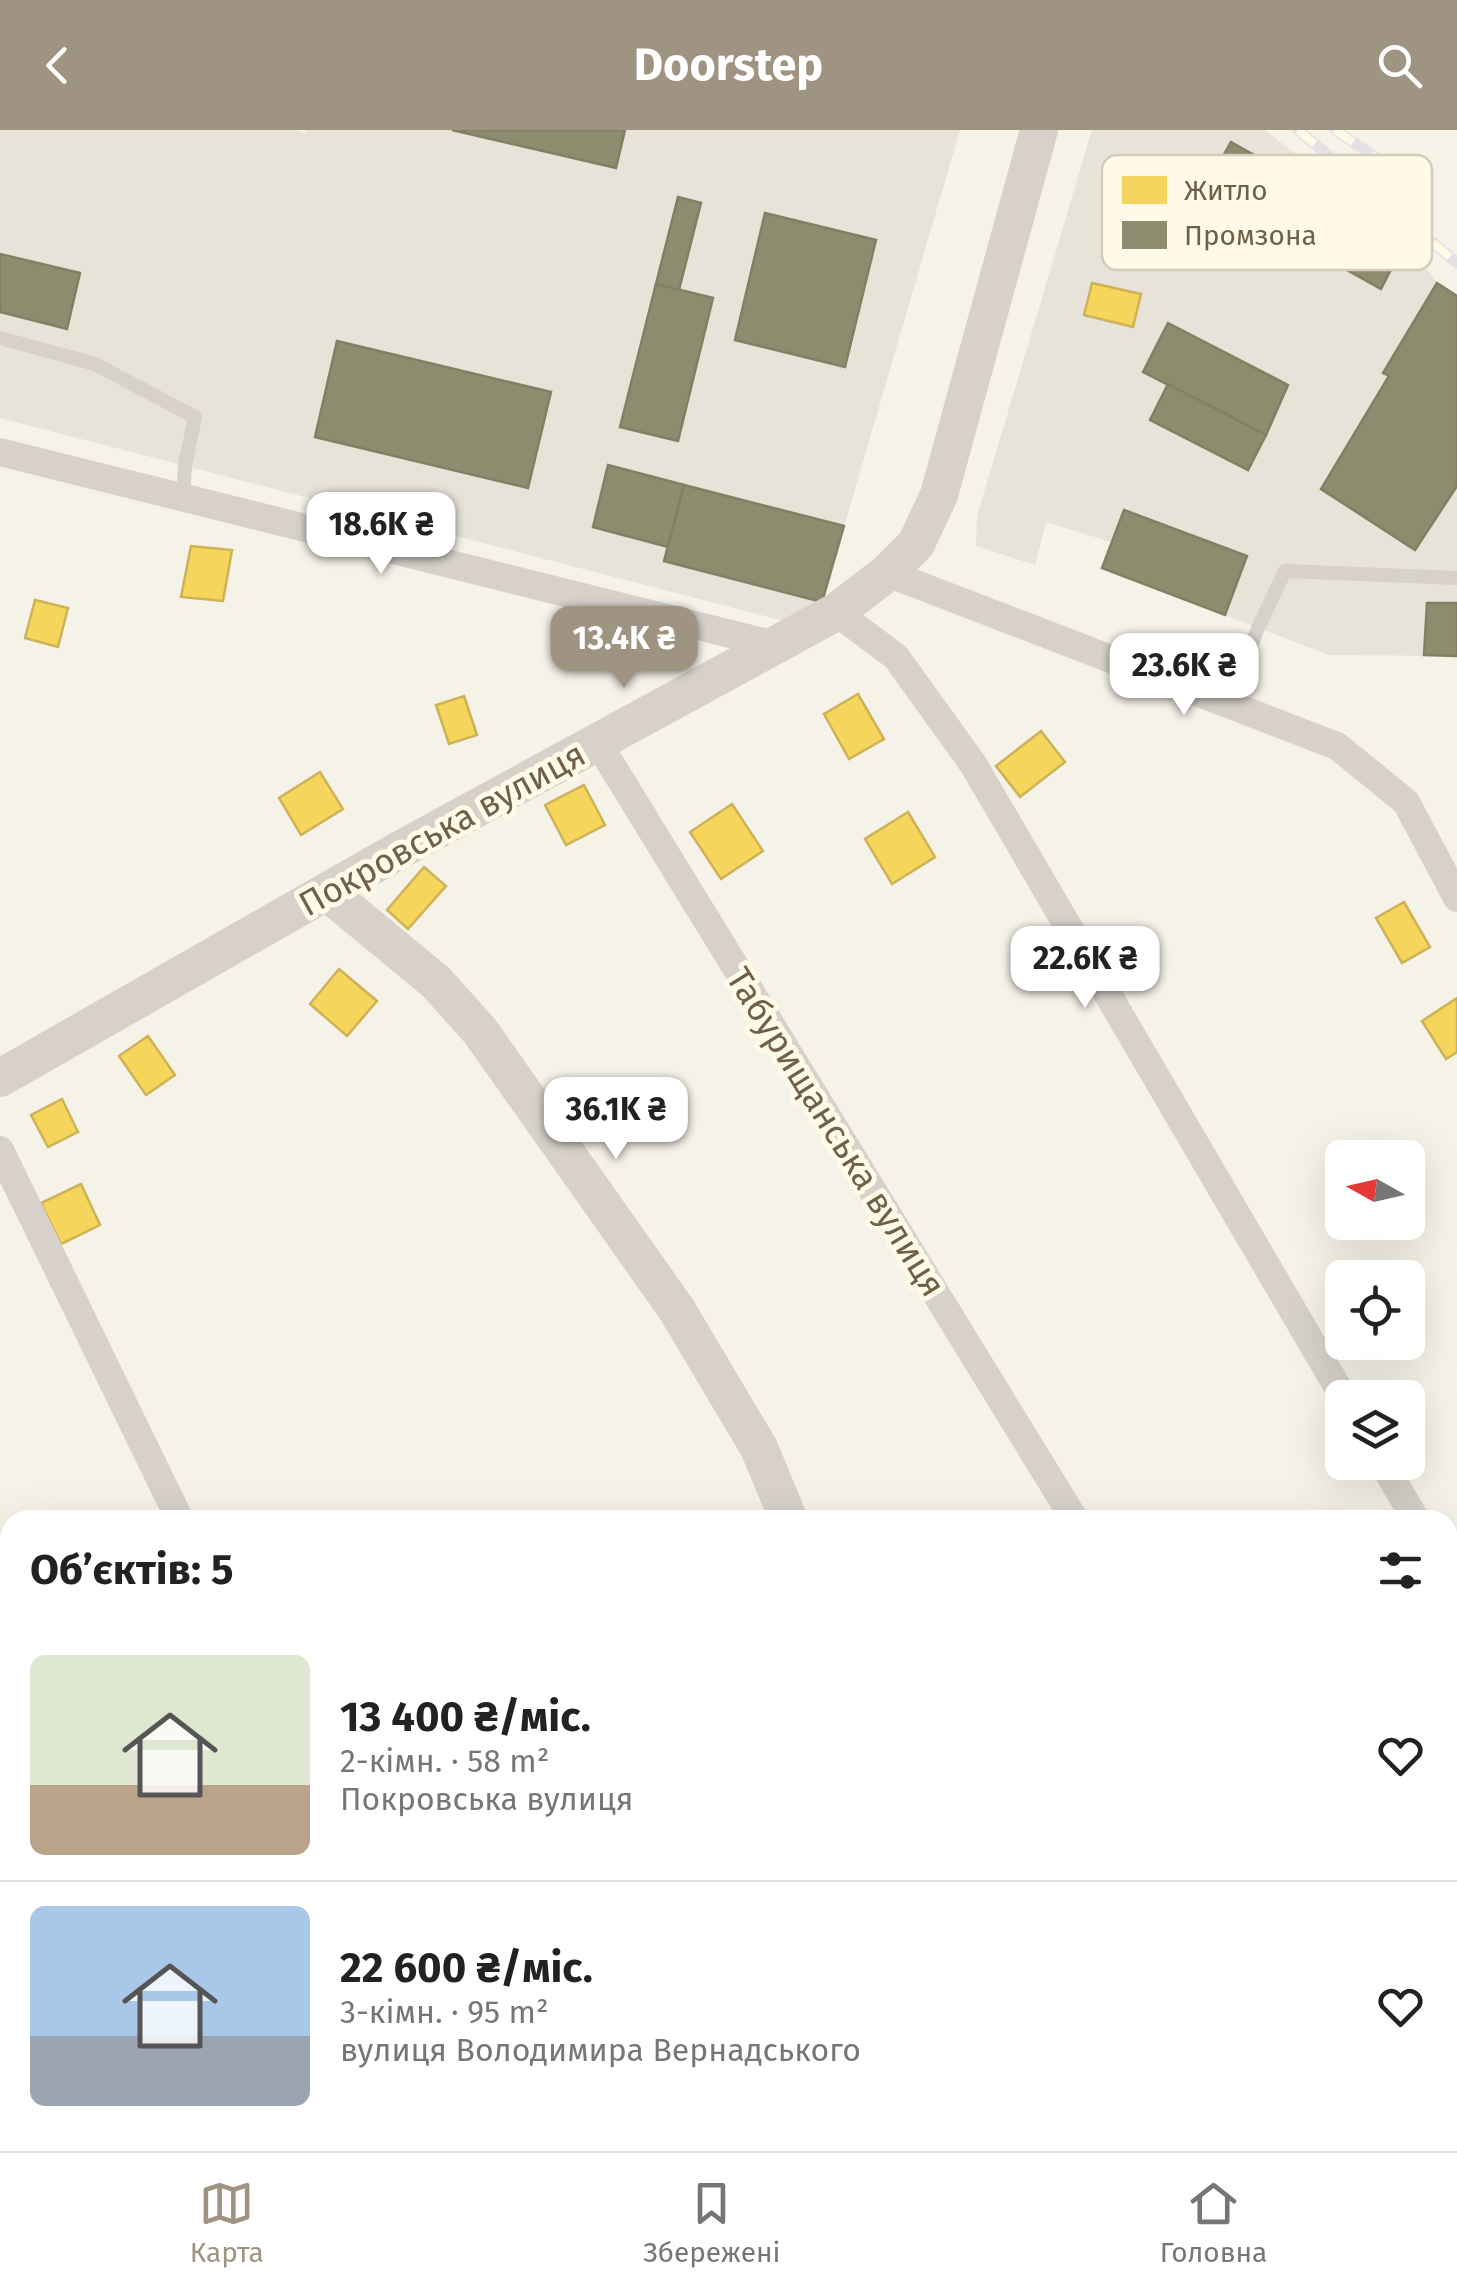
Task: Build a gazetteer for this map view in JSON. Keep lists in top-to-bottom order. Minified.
{"streets":{"main road":["Покровська вулиця"],"street":["Табурищанська вулиця"]},"crossings":[["Покровська вулиця","Табурищанська вулиця"]],"legend":["Житло","Промзона"],"north":"left","page":{"header":"Doorstep","price":["18.6K ₴","13.4K ₴","23.6K ₴","22.6K ₴","36.1K ₴"],"heading":"Об’єктів: 5","list":[{"name":"13 400 ₴/міс.","note":"2-кімн. · 58 m² · Покровська вулиця"},{"name":"22 600 ₴/міс.","note":"3-кімн. · 95 m² · вулиця Володимира Вернадського"}],"tabs":["Карта","Збережені","Головна"]}}
